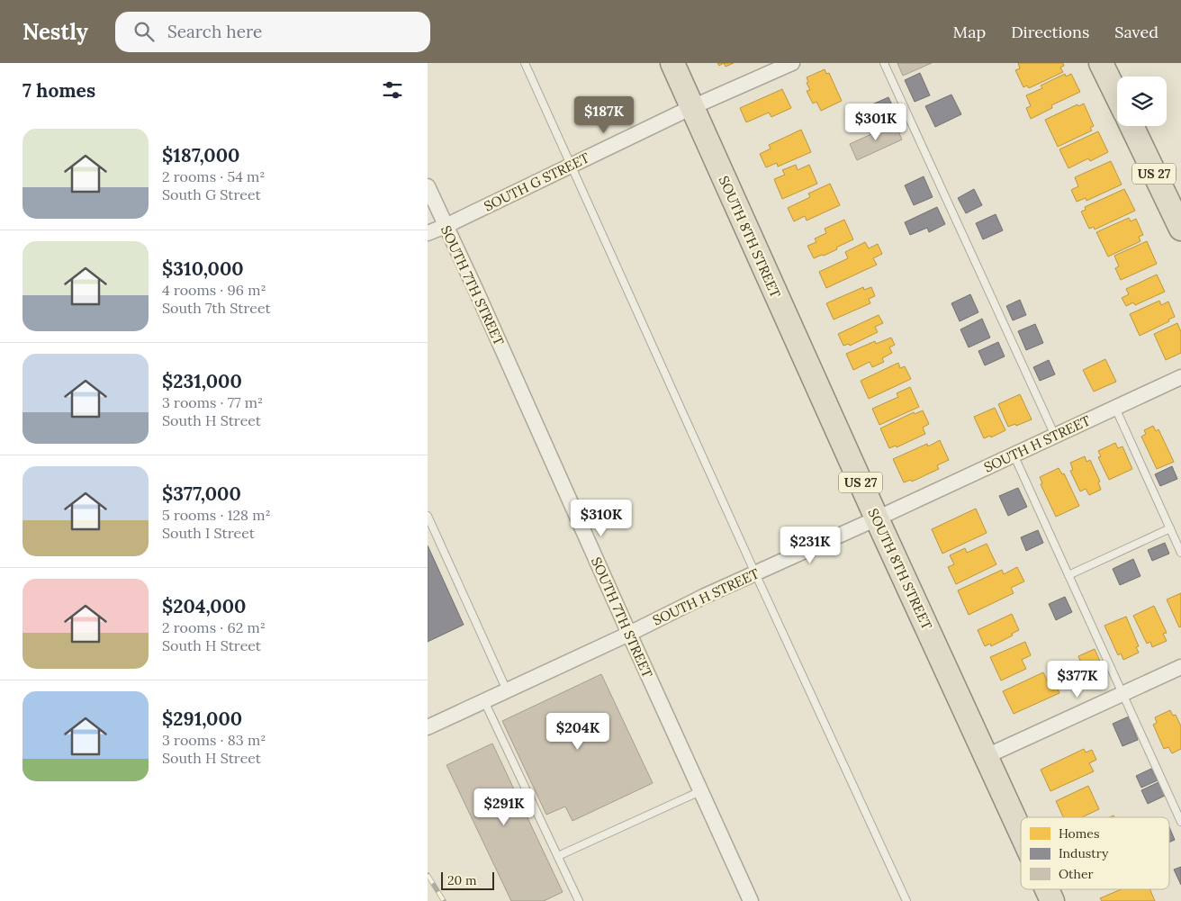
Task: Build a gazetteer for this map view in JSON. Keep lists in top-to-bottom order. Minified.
{"streets":{"highway":["US 27","SOUTH 8TH STREET"],"street":["SOUTH G STREET","SOUTH 7TH STREET","SOUTH H STREET"]},"crossings":[["SOUTH G STREET","SOUTH 8TH STREET"],["SOUTH G STREET","SOUTH 7TH STREET"],["SOUTH 8TH STREET","SOUTH H STREET"],["SOUTH 7TH STREET","SOUTH H STREET"]],"legend":["Homes","Industry","Other"],"scale_bar":"20 m","page":{"header":"Nestly","search":"Search here","nav":["Map","Directions","Saved"],"heading":"7 homes","price":["$187K","$301K","$310K","$231K","$377K","$204K","$291K"],"list":[{"name":"$187,000","note":"2 rooms · 54 m² · South G Street"},{"name":"$310,000","note":"4 rooms · 96 m² · South 7th Street"},{"name":"$231,000","note":"3 rooms · 77 m² · South H Street"},{"name":"$377,000","note":"5 rooms · 128 m² · South I Street"},{"name":"$204,000","note":"2 rooms · 62 m² · South H Street"},{"name":"$291,000","note":"3 rooms · 83 m² · South H Street"}],"scale":"20 m"}}
